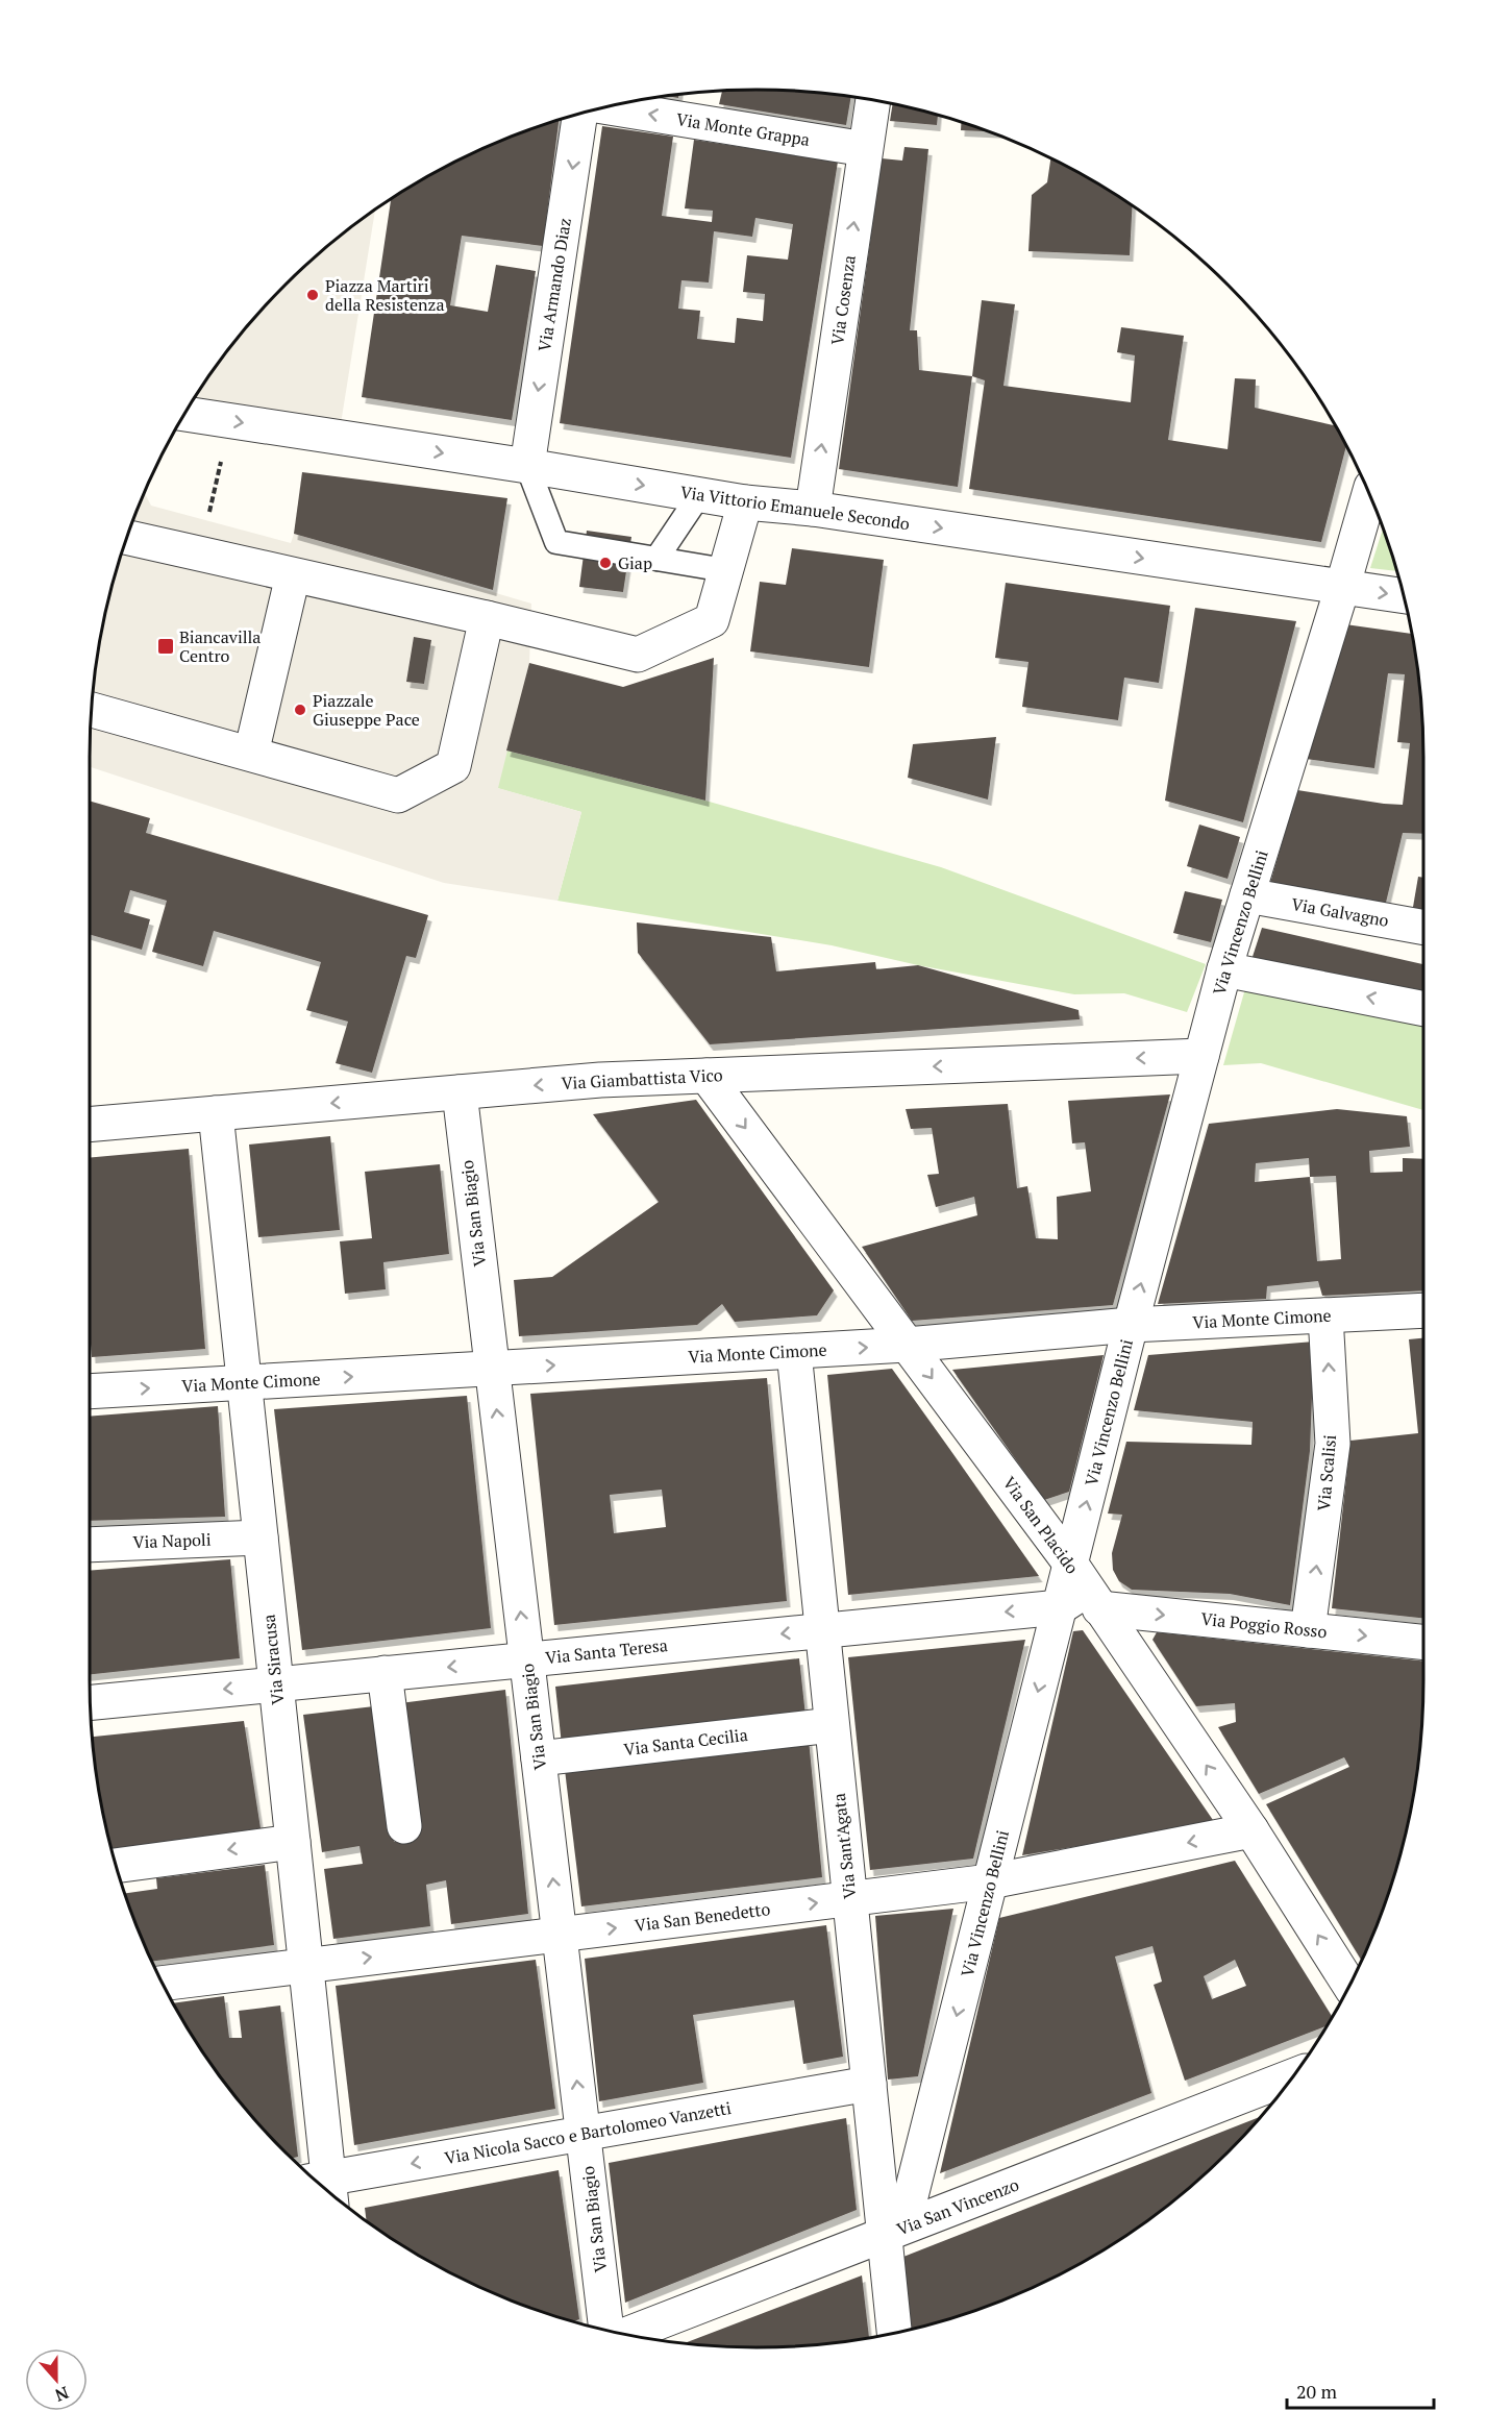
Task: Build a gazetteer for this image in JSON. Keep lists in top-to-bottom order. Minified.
{"streets":{"street":["Via Monte Grappa","Via Armando Diaz","Via Cosenza","Via Vittorio Emanuele Secondo","Via Galvagno","Via Vincenzo Bellini","Via Giambattista Vico","Via San Biagio","Via Monte Cimone","Via Scalisi","Via San Placido","Via Napoli","Via Poggio Rosso","Via Santa Teresa","Via Siracusa","Via Santa Cecilia","Via Sant'Agata","Via San Benedetto","Via Nicola Sacco e Bartolomeo Vanzetti","Via San Vincenzo"]},"crossings":[["Via Monte Grappa","Via Cosenza"],["Via Armando Diaz","Via Vittorio Emanuele Secondo"],["Via Cosenza","Via Vittorio Emanuele Secondo"],["Via Vittorio Emanuele Secondo","Via Vincenzo Bellini"],["Via Galvagno","Via Vincenzo Bellini"],["Via Vincenzo Bellini","Via Giambattista Vico"],["Via Vincenzo Bellini","Via Monte Cimone"],["Via Vincenzo Bellini","Via San Placido"],["Via Vincenzo Bellini","Via Poggio Rosso"],["Via Vincenzo Bellini","Via Santa Teresa"],["Via Vincenzo Bellini","Via Sant'Agata"],["Via Vincenzo Bellini","Via San Benedetto"],["Via Vincenzo Bellini","Via San Vincenzo"],["Via Giambattista Vico","Via San Biagio"],["Via Giambattista Vico","Via San Placido"],["Via Giambattista Vico","Via Siracusa"],["Via San Biagio","Via Monte Cimone"],["Via San Biagio","Via Santa Teresa"],["Via San Biagio","Via Santa Cecilia"],["Via San Biagio","Via San Benedetto"],["Via San Biagio","Via Nicola Sacco e Bartolomeo Vanzetti"],["Via Monte Cimone","Via Scalisi"],["Via Monte Cimone","Via San Placido"],["Via Monte Cimone","Via Siracusa"],["Via Monte Cimone","Via Sant'Agata"],["Via Scalisi","Via Poggio Rosso"],["Via San Placido","Via Poggio Rosso"],["Via San Placido","Via Santa Teresa"],["Via San Placido","Via San Benedetto"],["Via Napoli","Via Siracusa"],["Via Poggio Rosso","Via Santa Teresa"],["Via Santa Teresa","Via Siracusa"],["Via Santa Teresa","Via Sant'Agata"],["Via Siracusa","Via San Benedetto"],["Via Santa Cecilia","Via Sant'Agata"],["Via Sant'Agata","Via San Benedetto"],["Via Sant'Agata","Via Nicola Sacco e Bartolomeo Vanzetti"],["Via Sant'Agata","Via San Vincenzo"]],"one_way":["Via Monte Grappa","Via Armando Diaz","Via Cosenza","Via Vittorio Emanuele Secondo","Via Giambattista Vico","Via San Biagio","Via Monte Cimone","Via Scalisi","Via Poggio Rosso","Via Santa Teresa","Via Nicola Sacco e Bartolomeo Vanzetti"],"places":{"other":["Piazza Martiri della Resistenza","Giap","Piazzale Giuseppe Pace"],"transit":["Biancavilla Centro"]},"scale_bar":"20 m","north":"bottom"}
